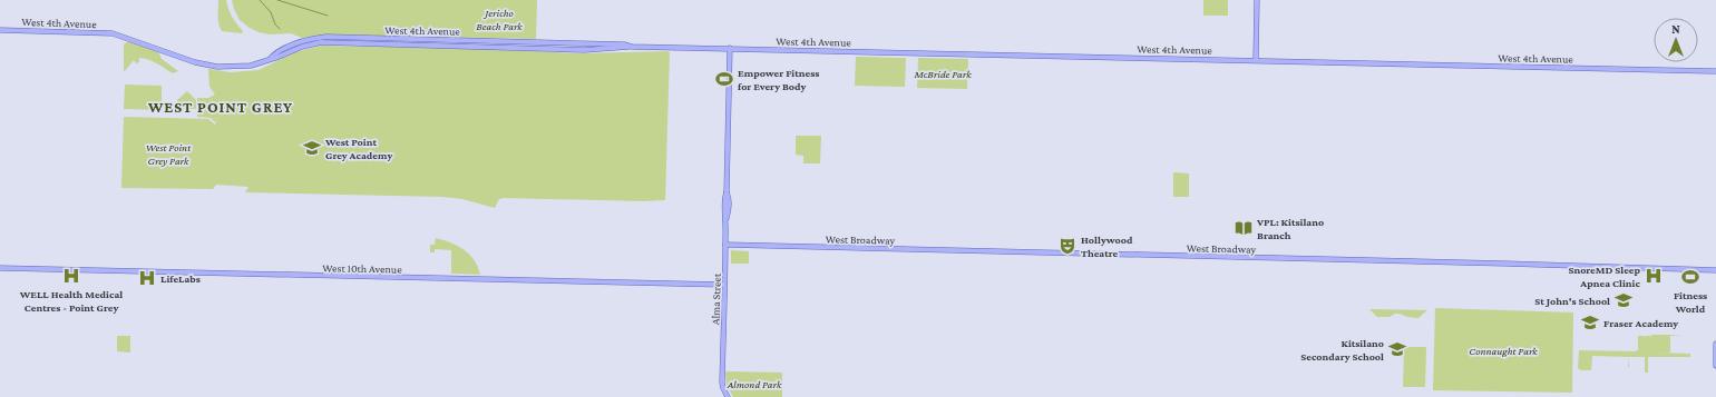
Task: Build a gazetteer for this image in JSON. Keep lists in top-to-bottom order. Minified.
{"streets":{"main road":["West 4th Avenue","West Broadway","West 10th Avenue","Alma Street"]},"crossings":[["West 4th Avenue","Alma Street"],["West Broadway","Alma Street"],["West 10th Avenue","Alma Street"]],"districts":["WEST POINT GREY"],"parks":["Jericho Beach Park","McBride Park","West Point Grey Park","Connaught Park","Almond Park"],"places":{"sports":["Empower Fitness for Every Body","Fitness World"],"school or university":["West Point Grey Academy","St John's School","Fraser Academy","Kitsilano Secondary School"],"library":["VPL: Kitsilano Branch"],"theatre":["Hollywood Theatre"],"hospital":["WELL Health Medical Centres - Point Grey","SnoreMD Sleep Apnea Clinic","LifeLabs"]},"north":"top"}
